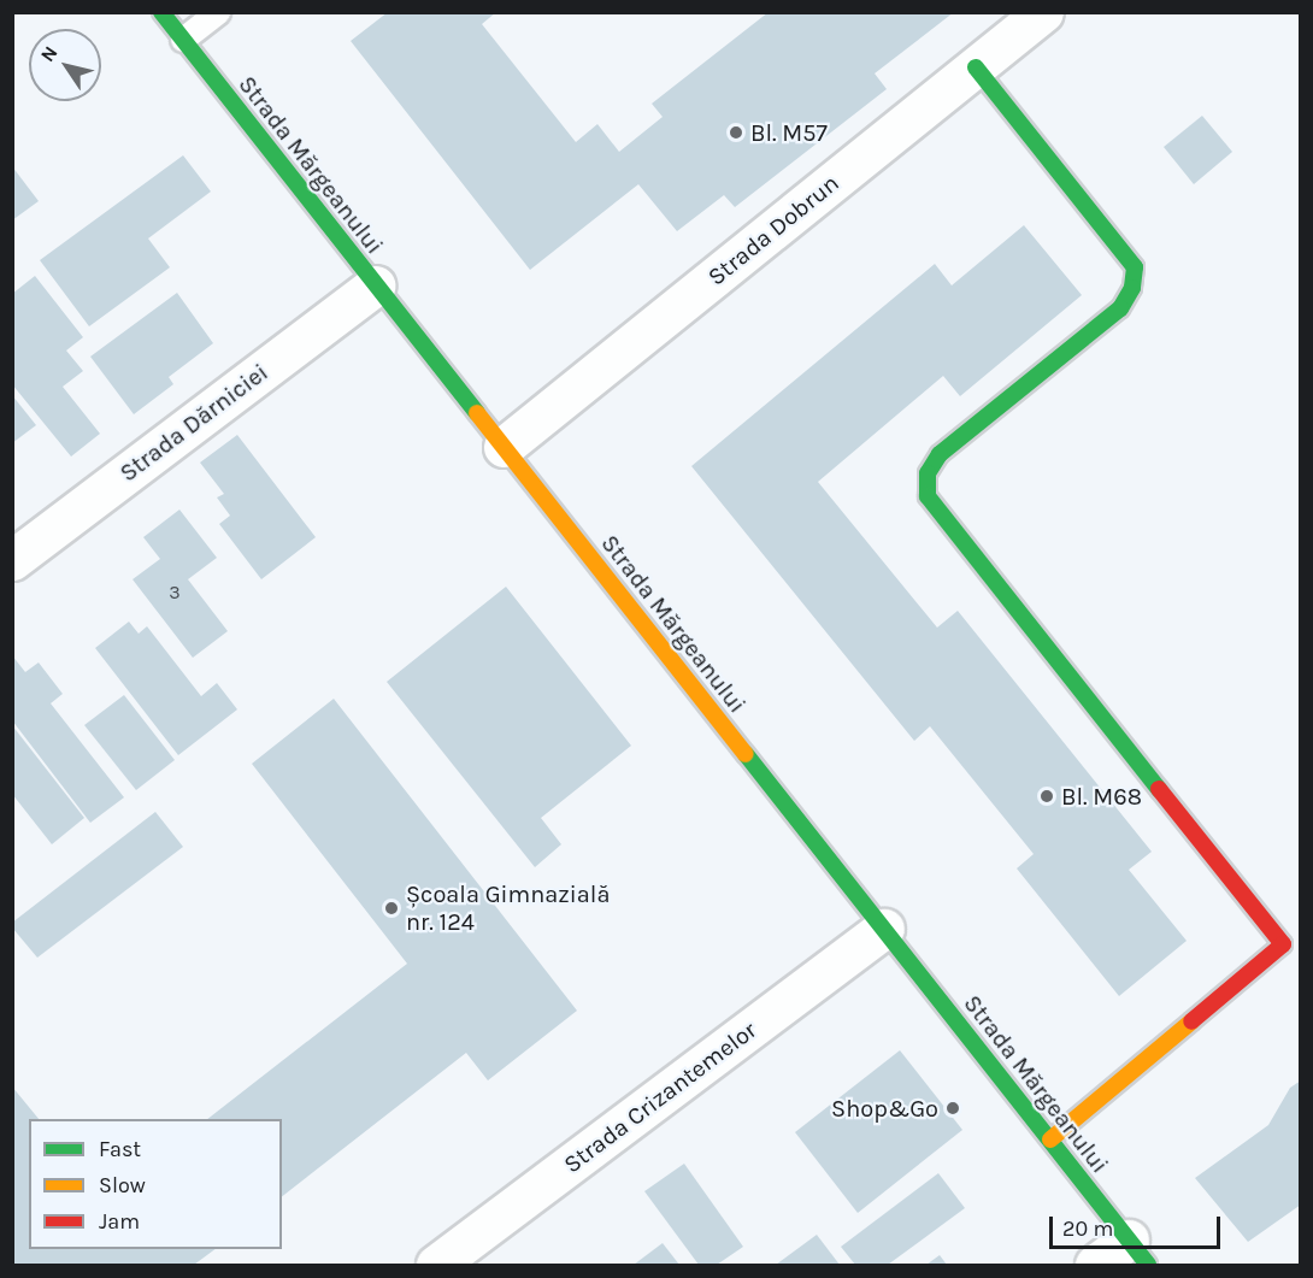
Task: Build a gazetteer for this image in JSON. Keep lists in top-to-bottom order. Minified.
{"streets":{"street":["Strada Mărgeanului","Strada Dobrun","Strada Dărniciei","Strada Crizantemelor"]},"crossings":[["Strada Mărgeanului","Strada Dobrun"],["Strada Mărgeanului","Strada Dărniciei"],["Strada Mărgeanului","Strada Crizantemelor"]],"places":["Bl. M57","Bl. M68","Școala Gimnazială nr. 124","Shop&Go"],"house_numbers":["3"],"legend":["Fast","Slow","Jam"],"scale_bar":"20 m","north":"top left"}
